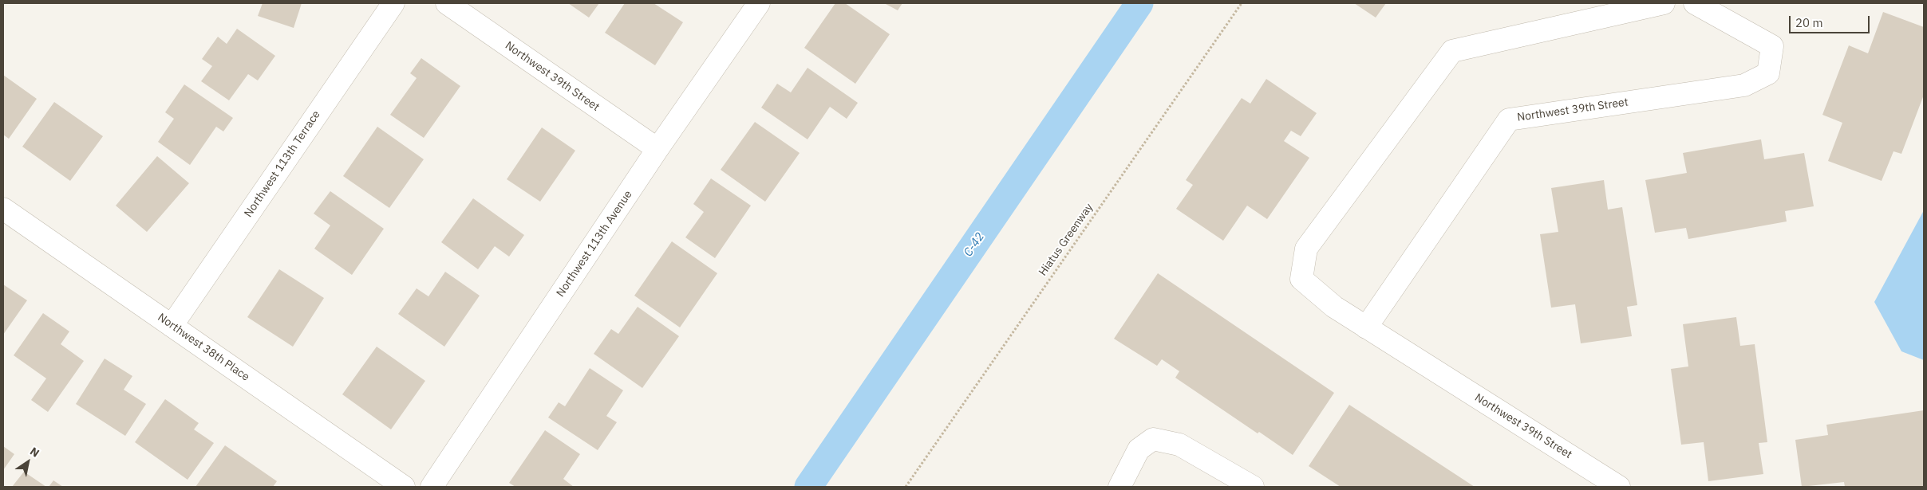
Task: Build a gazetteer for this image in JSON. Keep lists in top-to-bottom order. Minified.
{"streets":{"street":["Northwest 39th Street","Northwest 113th Terrace","Northwest 113th Avenue","Northwest 38th Place"],"path":["Hiatus Greenway"]},"crossings":[["Northwest 39th Street","Northwest 113th Avenue"],["Northwest 113th Terrace","Northwest 38th Place"]],"water":["C-42"],"scale_bar":"20 m","north":"top right"}
